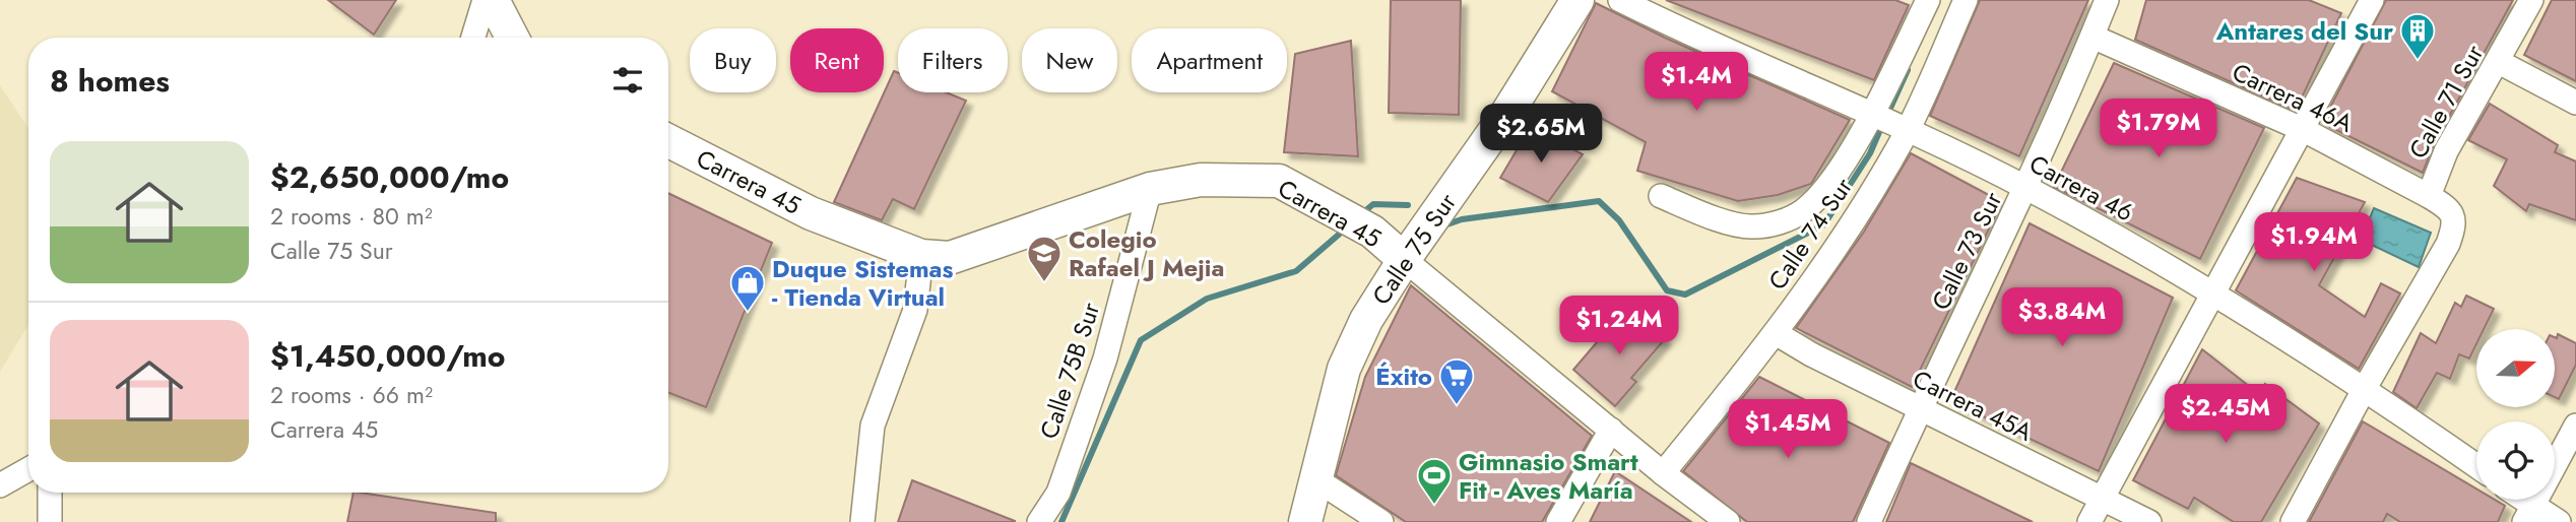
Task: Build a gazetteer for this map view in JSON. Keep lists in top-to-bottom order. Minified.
{"streets":{"street":["Carrera 46A","Calle 71 Sur","Carrera 45","Carrera 46","Calle 74 Sur","Calle 75 Sur","Calle 73 Sur","Calle 75B Sur","Carrera 45A"]},"crossings":[["Carrera 46A","Calle 71 Sur"],["Carrera 46A","Calle 73 Sur"],["Calle 71 Sur","Carrera 46"],["Carrera 45","Calle 74 Sur"],["Carrera 45","Calle 75 Sur"],["Carrera 45","Calle 75B Sur"],["Carrera 46","Calle 74 Sur"],["Carrera 46","Calle 73 Sur"],["Calle 74 Sur","Carrera 45A"],["Calle 73 Sur","Carrera 45A"]],"places":{"building":["Antares del Sur"],"school or university":["Colegio Rafael J Mejia"],"shop":["Duque Sistemas - Tienda Virtual"],"supermarket":["Éxito"],"sports":["Gimnasio Smart Fit - Aves María"]},"north":"right","page":{"chip":["Buy","Rent","Filters","New","Apartment"],"heading":"8 homes","price":["$1.4M","$1.79M","$2.65M","$1.94M","$3.84M","$1.24M","$2.45M","$1.45M"],"list":[{"name":"$2,650,000/mo","note":"2 rooms · 80 m² · Calle 75 Sur"},{"name":"$1,450,000/mo","note":"2 rooms · 66 m² · Carrera 45"}]}}
